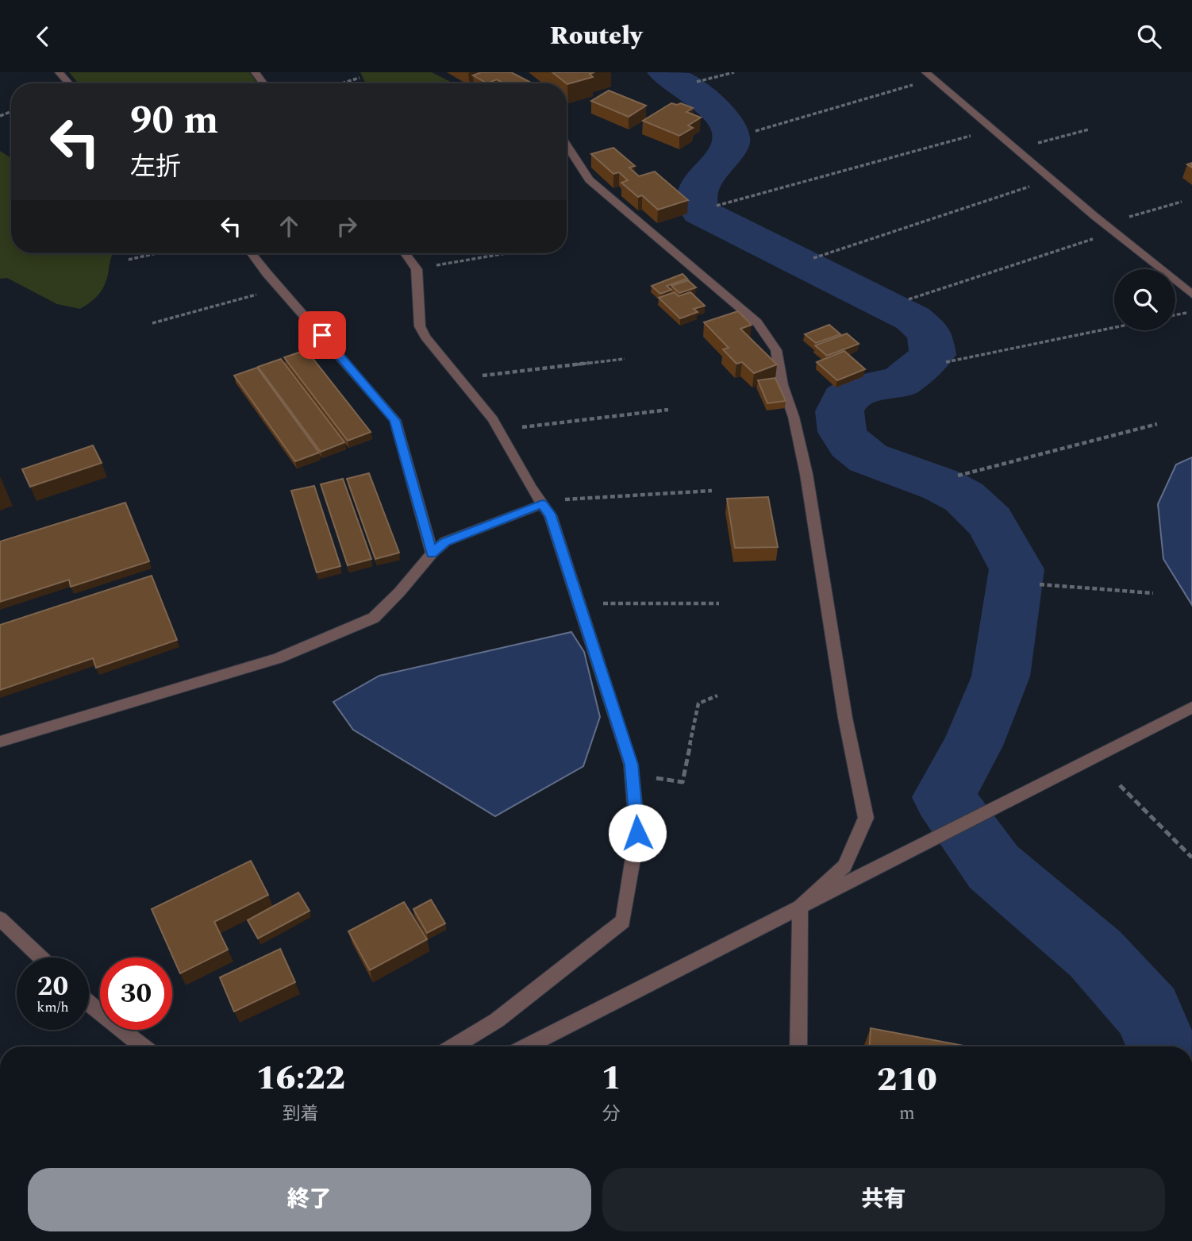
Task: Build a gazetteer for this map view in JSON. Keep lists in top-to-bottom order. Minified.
{"page":{"header":"Routely","turn":["90 m","左折"],"speed":"20 km/h","limit":"30","eta":["16:22","到着","1","分","210","m"],"buttons":["終了","共有"]}}
